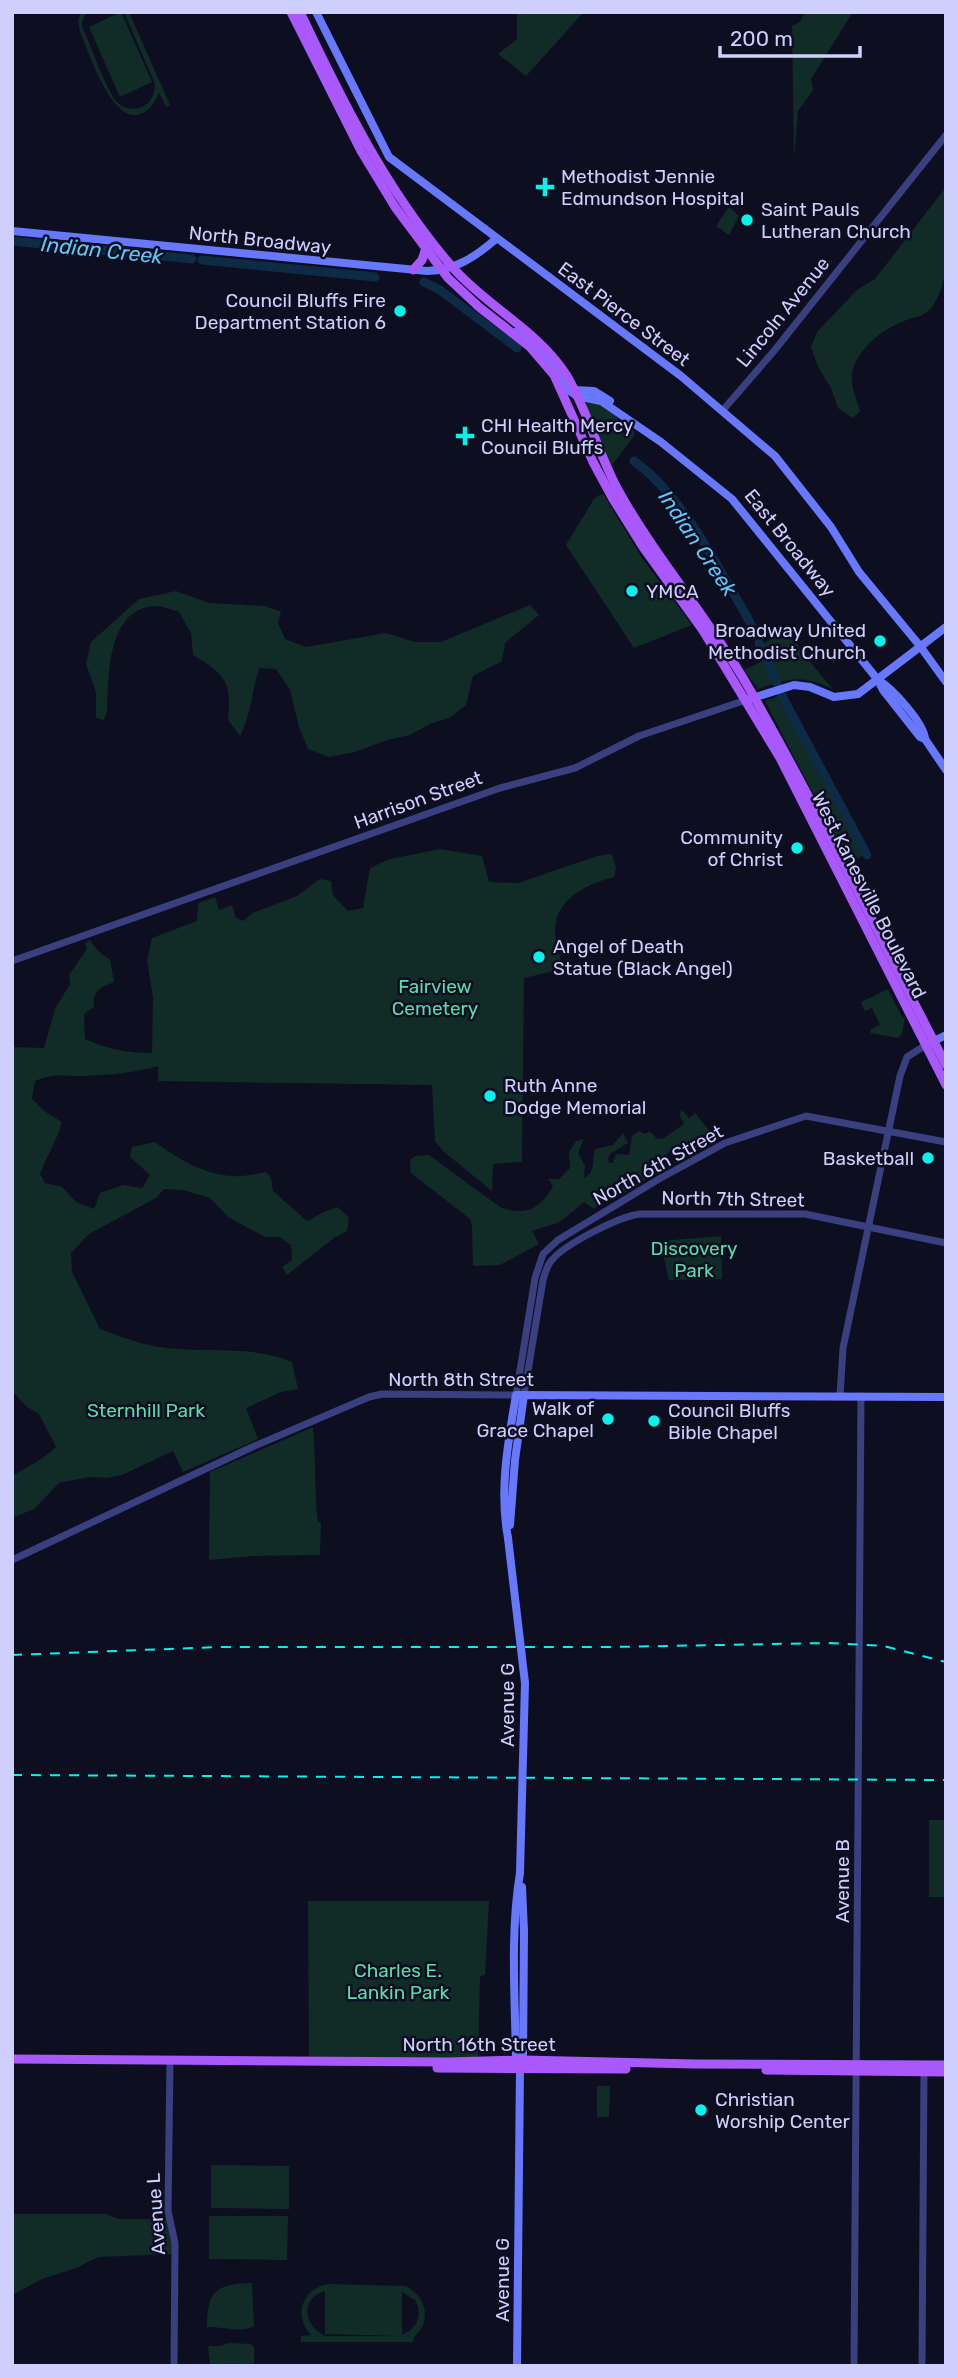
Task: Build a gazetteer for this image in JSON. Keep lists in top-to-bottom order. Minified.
{"streets":{"main road":["North Broadway","East Pierce Street","East Broadway","Harrison Street","West Kanesville Boulevard","North 8th Street","Avenue G","North 16th Street"],"street":["Lincoln Avenue","North 6th Street","North 7th Street","Avenue B","Avenue L"]},"crossings":[["North Broadway","East Pierce Street"],["Lincoln Avenue","East Pierce Street"],["East Broadway","Harrison Street"],["Harrison Street","West Kanesville Boulevard"],["North 6th Street","North 7th Street"],["North 6th Street","Avenue G"],["North 7th Street","Avenue G"],["North 8th Street","Avenue G"],["North 8th Street","Avenue B"],["Avenue G","North 16th Street"],["Avenue B","North 16th Street"],["North 16th Street","Avenue L"]],"water":["Indian Creek"],"parks":["Fairview Cemetery","Discovery Park","Sternhill Park","Charles E. Lankin Park"],"places":{"health":["Methodist Jennie Edmundson Hospital","CHI Health Mercy Council Bluffs"],"other":["Saint Pauls Lutheran Church","Council Bluffs Fire Department Station 6","YMCA","Broadway United Methodist Church","Community of Christ","Angel of Death Statue (Black Angel)","Ruth Anne Dodge Memorial","Basketball","Walk of Grace Chapel","Council Bluffs Bible Chapel","Christian Worship Center"]},"scale_bar":"200 m"}
